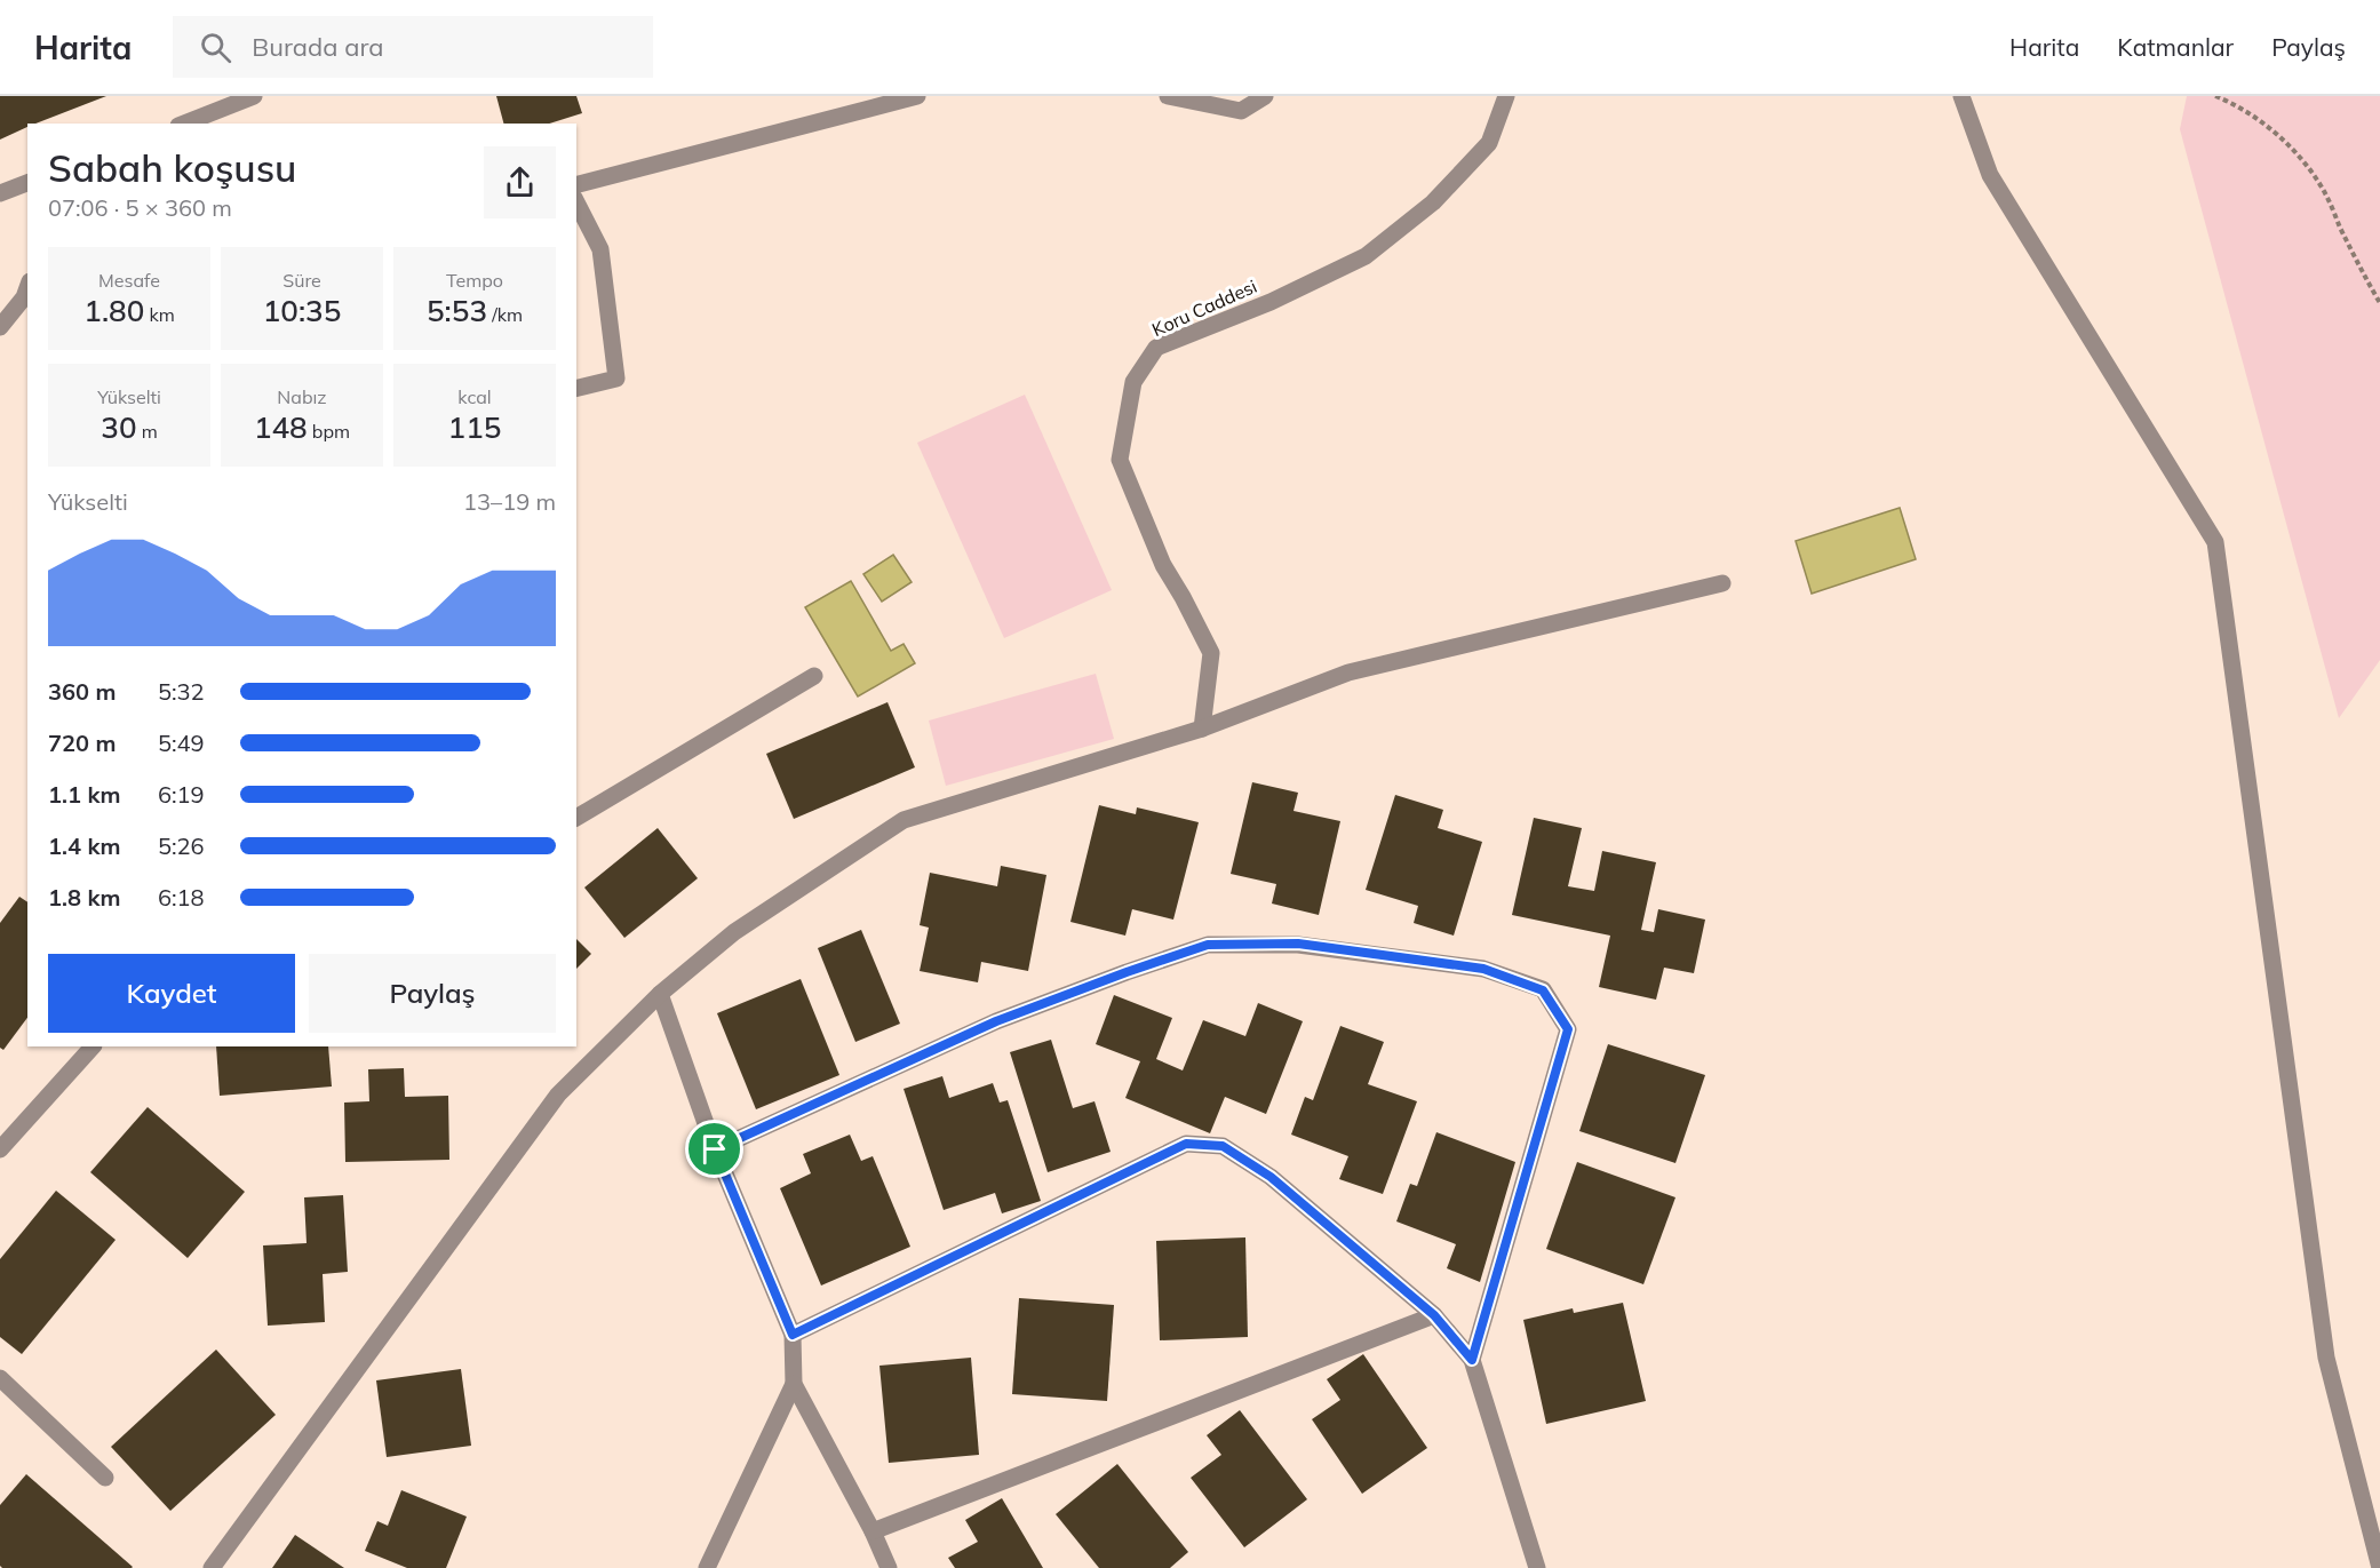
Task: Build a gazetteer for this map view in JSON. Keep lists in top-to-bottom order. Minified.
{"streets":{"street":["Koru Caddesi"]},"page":{"header":"Harita","search":"Burada ara","nav":["Harita","Katmanlar","Paylaş"],"heading":["Sabah koşusu","07:06 · 5 × 360 m"],"stats":[["Mesafe","1.80 km"],["Süre","10:35"],["Tempo","5:53 /km"],["Yükselti","30 m"],["Nabız","148 bpm"],["kcal","115"]],"chart":["Yükselti","13–19 m"],"list":[{"name":"360 m","note":"5:32"},{"name":"720 m","note":"5:49"},{"name":"1.1 km","note":"6:19"},{"name":"1.4 km","note":"5:26"},{"name":"1.8 km","note":"6:18"}],"buttons":["Kaydet","Paylaş"]}}
